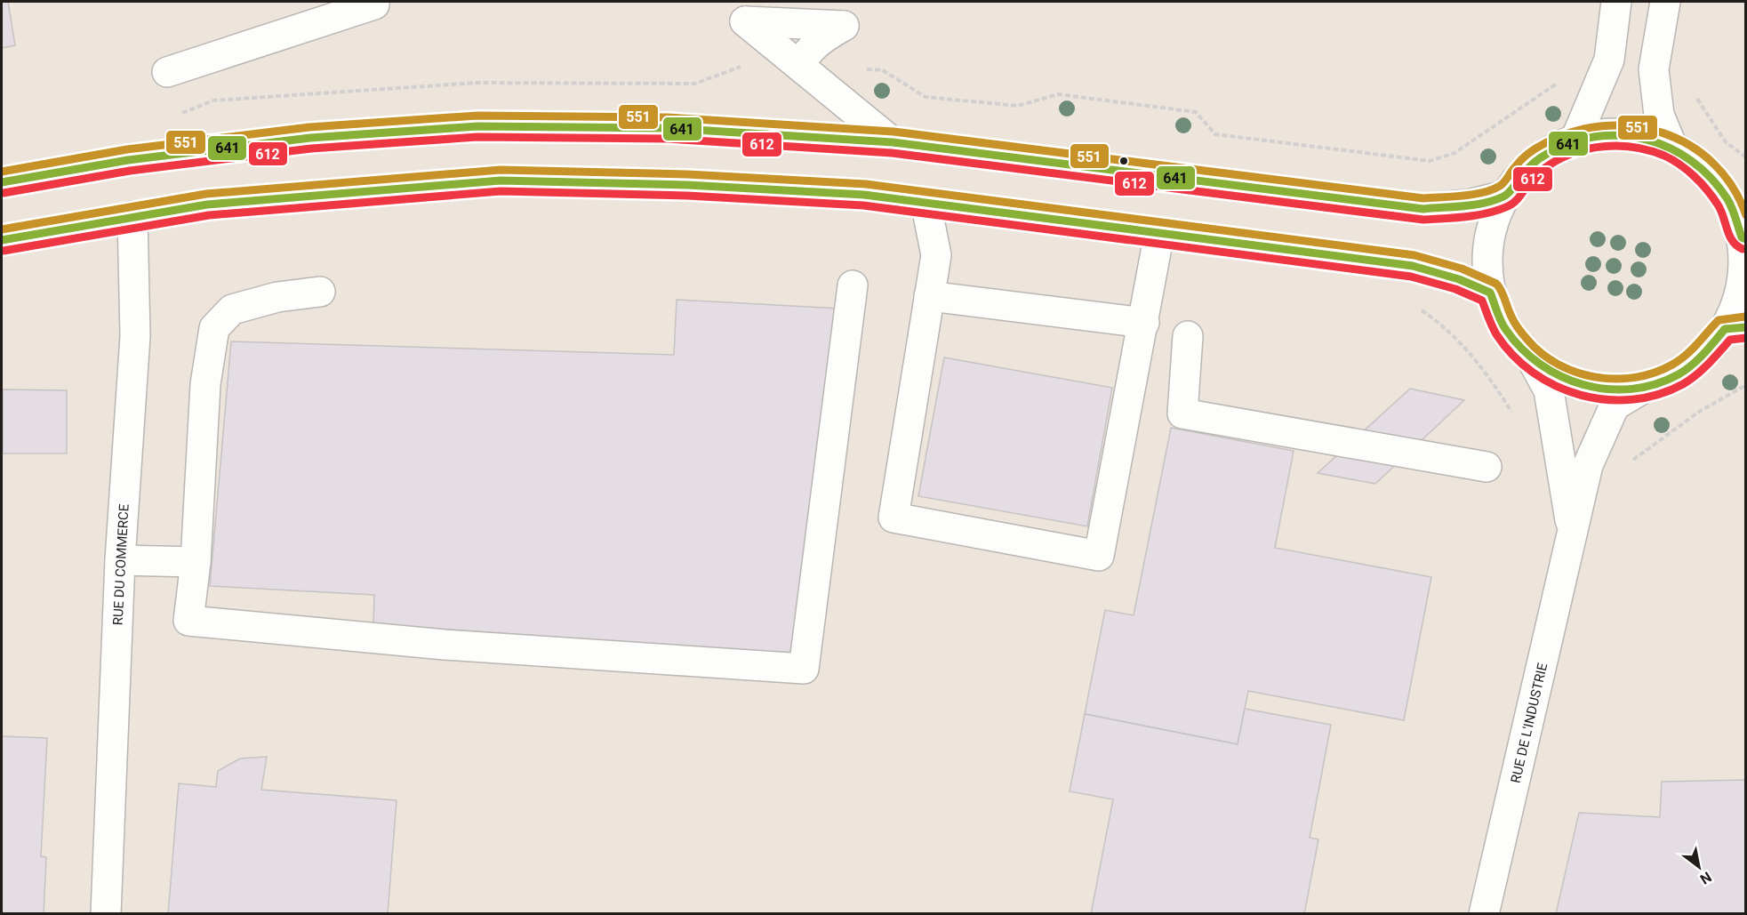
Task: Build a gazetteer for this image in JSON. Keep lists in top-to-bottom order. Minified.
{"streets":{"main road":["RUE DU COMMERCE","RUE DE L'INDUSTRIE"]},"lines":["transit line 551","transit line 641","transit line 612"],"north":"bottom right"}
